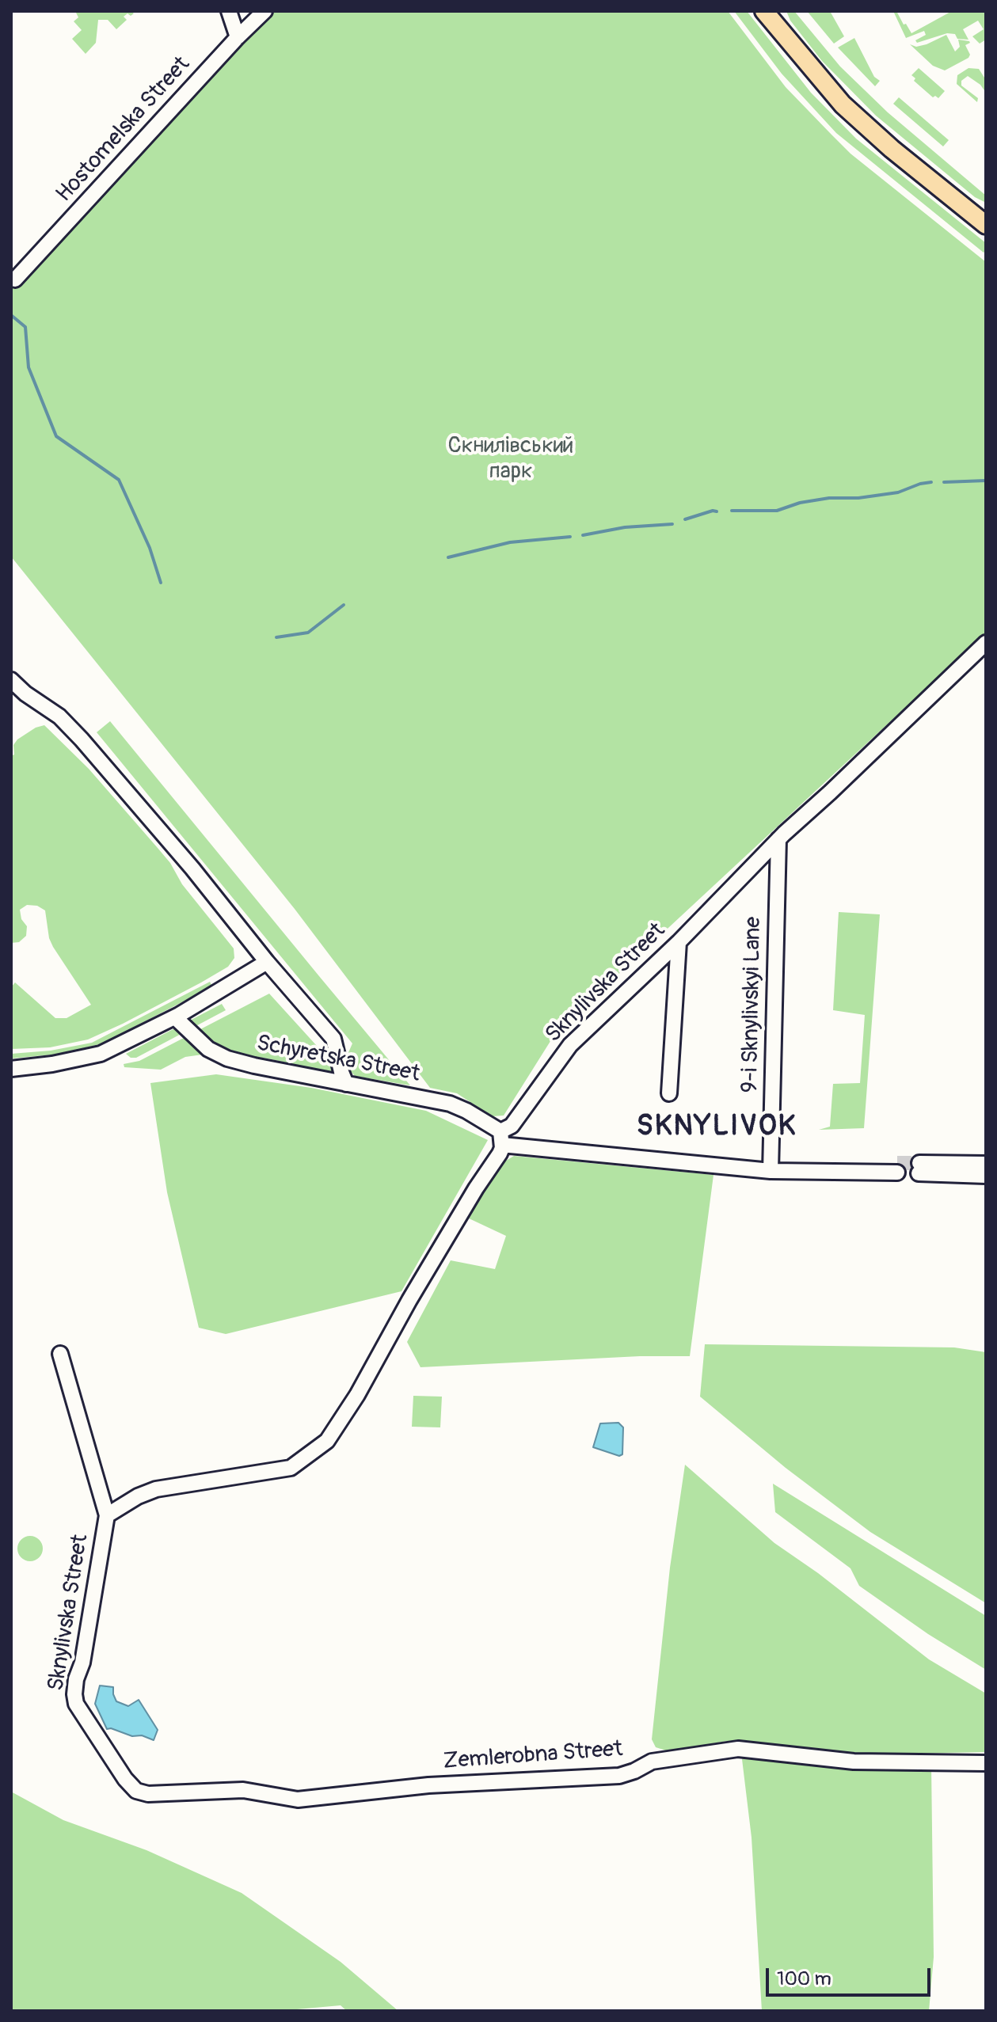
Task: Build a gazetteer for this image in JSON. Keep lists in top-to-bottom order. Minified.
{"streets":{"street":["Hostomelska Street","Sknylivska Street","9-i Sknylivskyi Lane","Schyretska Street","Zemlerobna Street"]},"crossings":[["Sknylivska Street","9-i Sknylivskyi Lane"],["Sknylivska Street","Schyretska Street"],["Sknylivska Street","Zemlerobna Street"],["9-i Sknylivskyi Lane","Schyretska Street"]],"districts":["SKNYLIVOK"],"parks":["Скнилівський парк"],"scale_bar":"100 m"}
